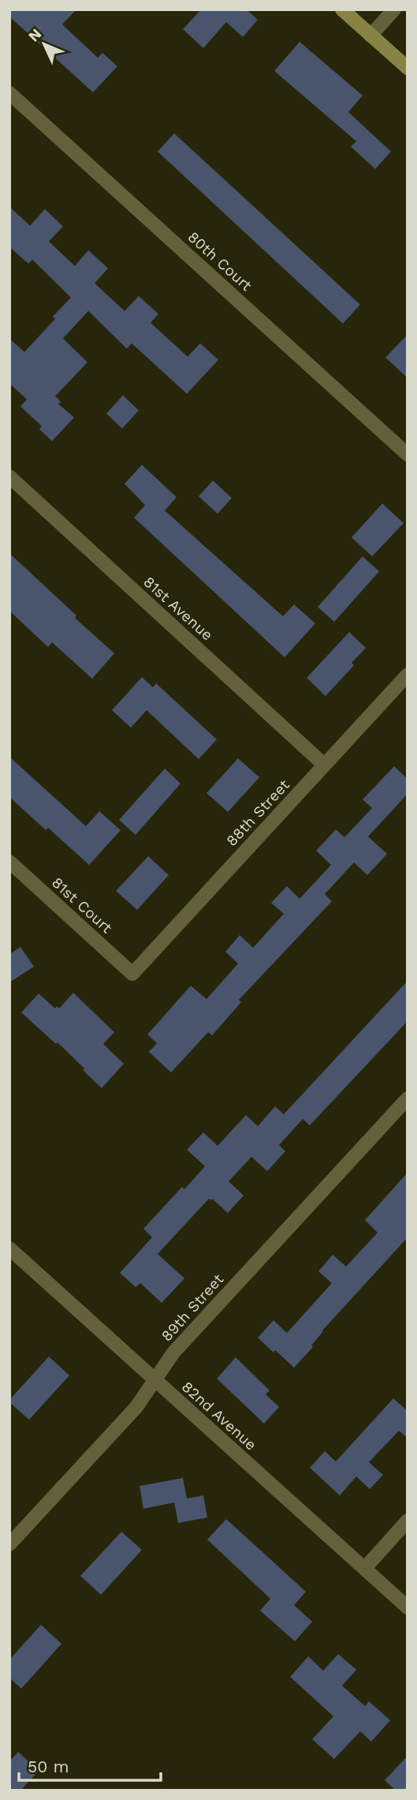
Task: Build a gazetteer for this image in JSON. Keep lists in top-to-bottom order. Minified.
{"streets":{"street":["80th Court","81st Avenue","88th Street","81st Court","89th Street","82nd Avenue"]},"crossings":[["81st Avenue","88th Street"],["88th Street","81st Court"],["89th Street","82nd Avenue"]],"scale_bar":"50 m","north":"top left"}
